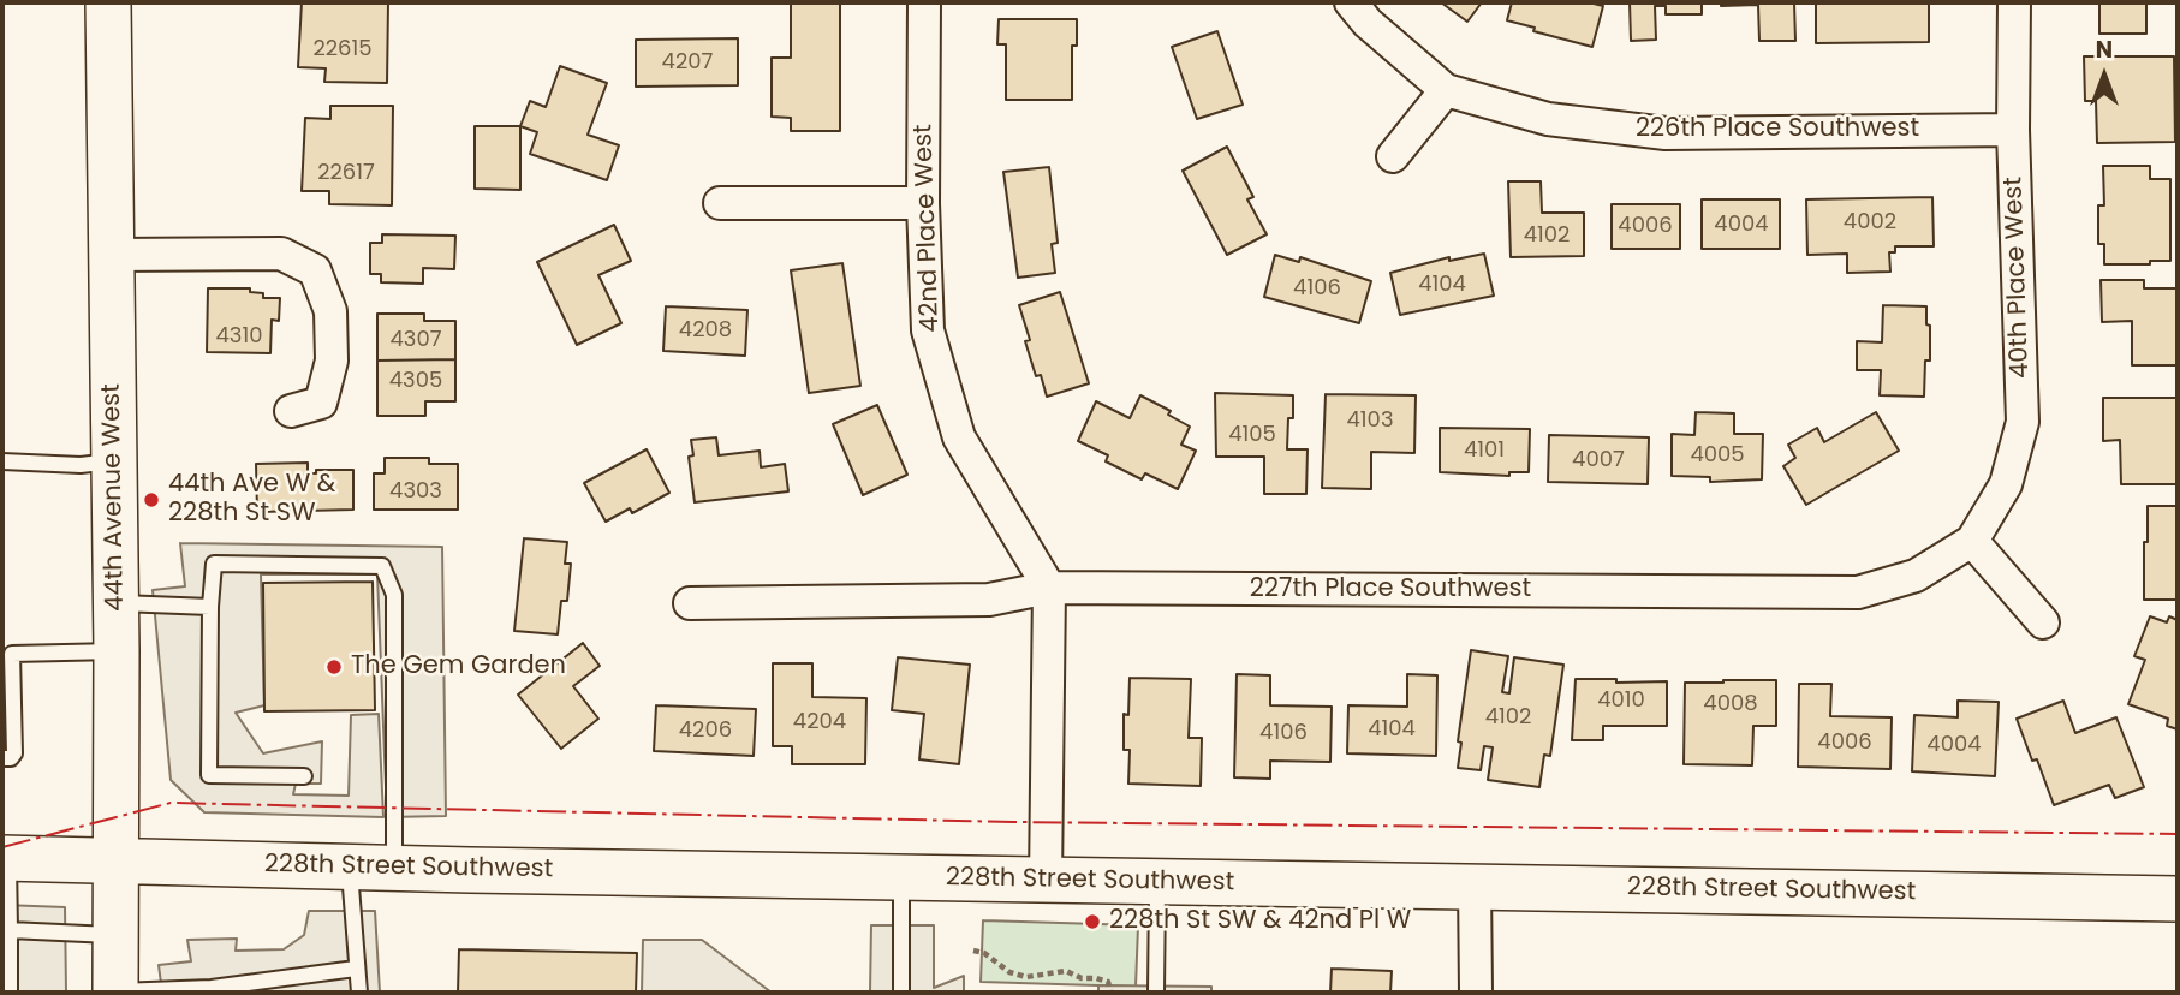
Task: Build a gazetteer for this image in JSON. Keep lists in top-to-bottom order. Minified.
{"streets":{"main road":["44th Avenue West","228th Street Southwest"],"street":["226th Place Southwest","42nd Place West","40th Place West","227th Place Southwest"]},"crossings":[["226th Place Southwest","40th Place West"],["42nd Place West","227th Place Southwest"],["40th Place West","227th Place Southwest"],["44th Avenue West","228th Street Southwest"]],"places":["44th Ave W & 228th St SW","The Gem Garden","228th St SW & 42nd Pl W"],"house_numbers":["22615","4207","22617","4002","4004","4006","4102","4104","4106","4208","4310","4307","4305","4103","4105","4101","4005","4007","4303","4010","4008","4102","4204","4104","4206","4106","4006","4004"],"north":"top"}
